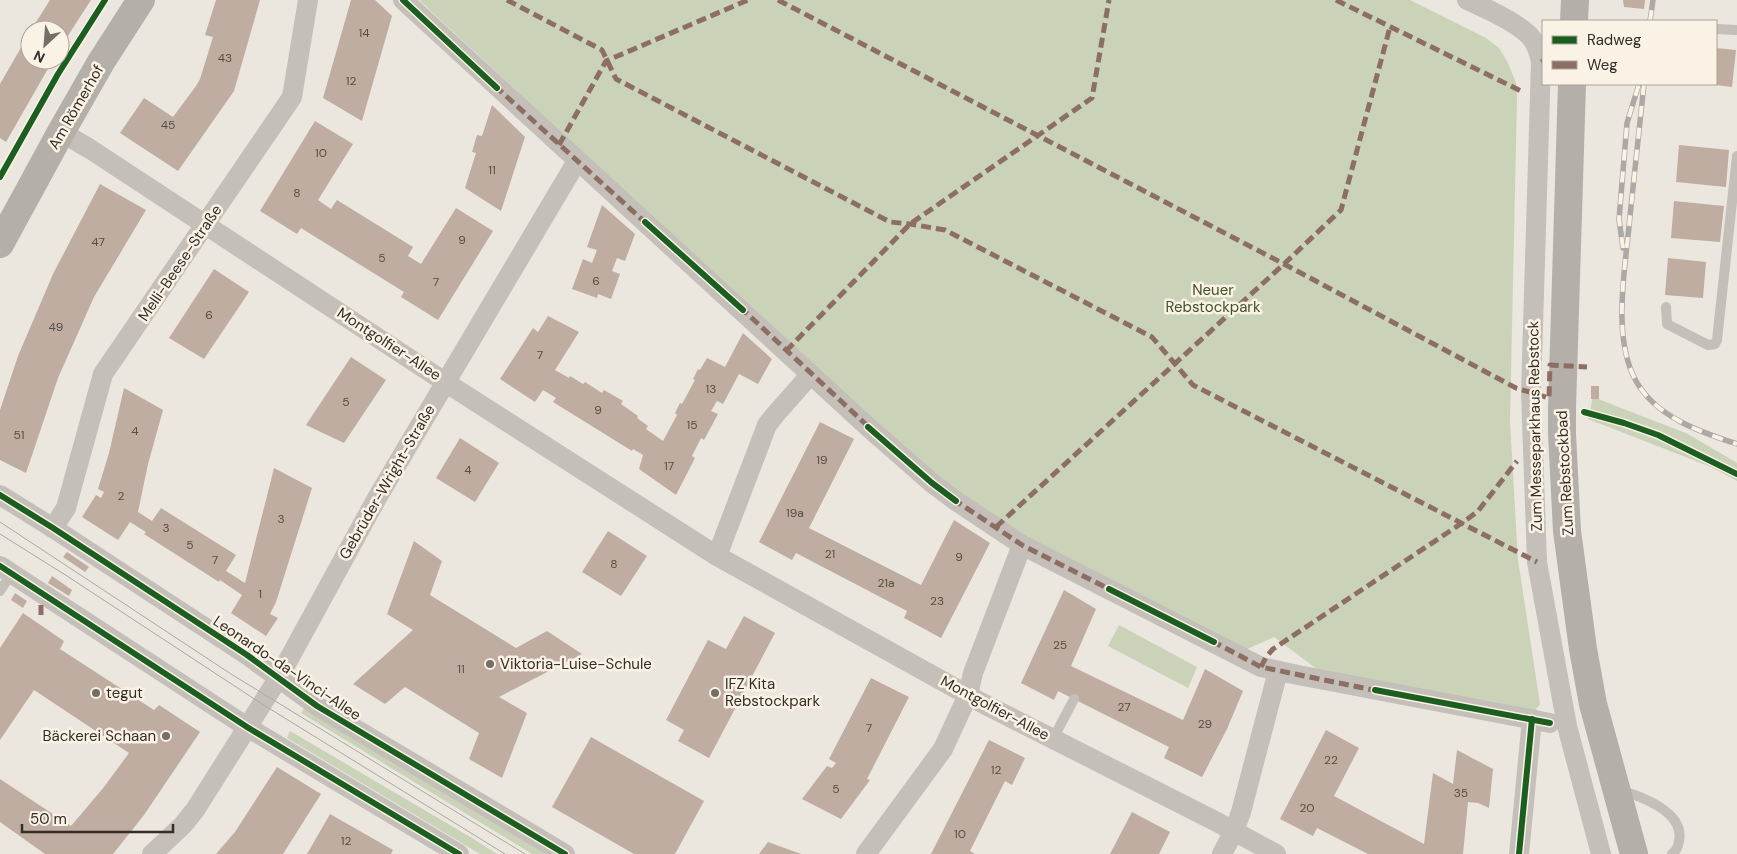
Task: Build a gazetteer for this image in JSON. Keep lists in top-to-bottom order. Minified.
{"streets":{"main road":["Am Römerhof","Zum Rebstockbad"],"street":["Melli-Beese-Straße","Montgolfier-Allee","Zum Messeparkhaus Rebstock","Gebrüder-Wright-Straße","Leonardo-da-Vinci-Allee"]},"crossings":[["Am Römerhof","Montgolfier-Allee"],["Melli-Beese-Straße","Montgolfier-Allee"],["Melli-Beese-Straße","Leonardo-da-Vinci-Allee"],["Montgolfier-Allee","Gebrüder-Wright-Straße"],["Gebrüder-Wright-Straße","Leonardo-da-Vinci-Allee"]],"parks":["Neuer Rebstockpark"],"places":["Viktoria-Luise-Schule","tegut","IFZ Kita Rebstockpark","Bäckerei Schaan"],"house_numbers":["14","43","12","45","10","11","8","9","47","5","6","7","6","49","7","13","5","9","15","4","51","19","17","4","2","19a","3","3","5","21","9","7","8","21a","1","23","25","11","27","29","7","22","12","5","35","20","10","12"],"legend":["Radweg","Weg"],"scale_bar":"50 m","north":"bottom left"}
